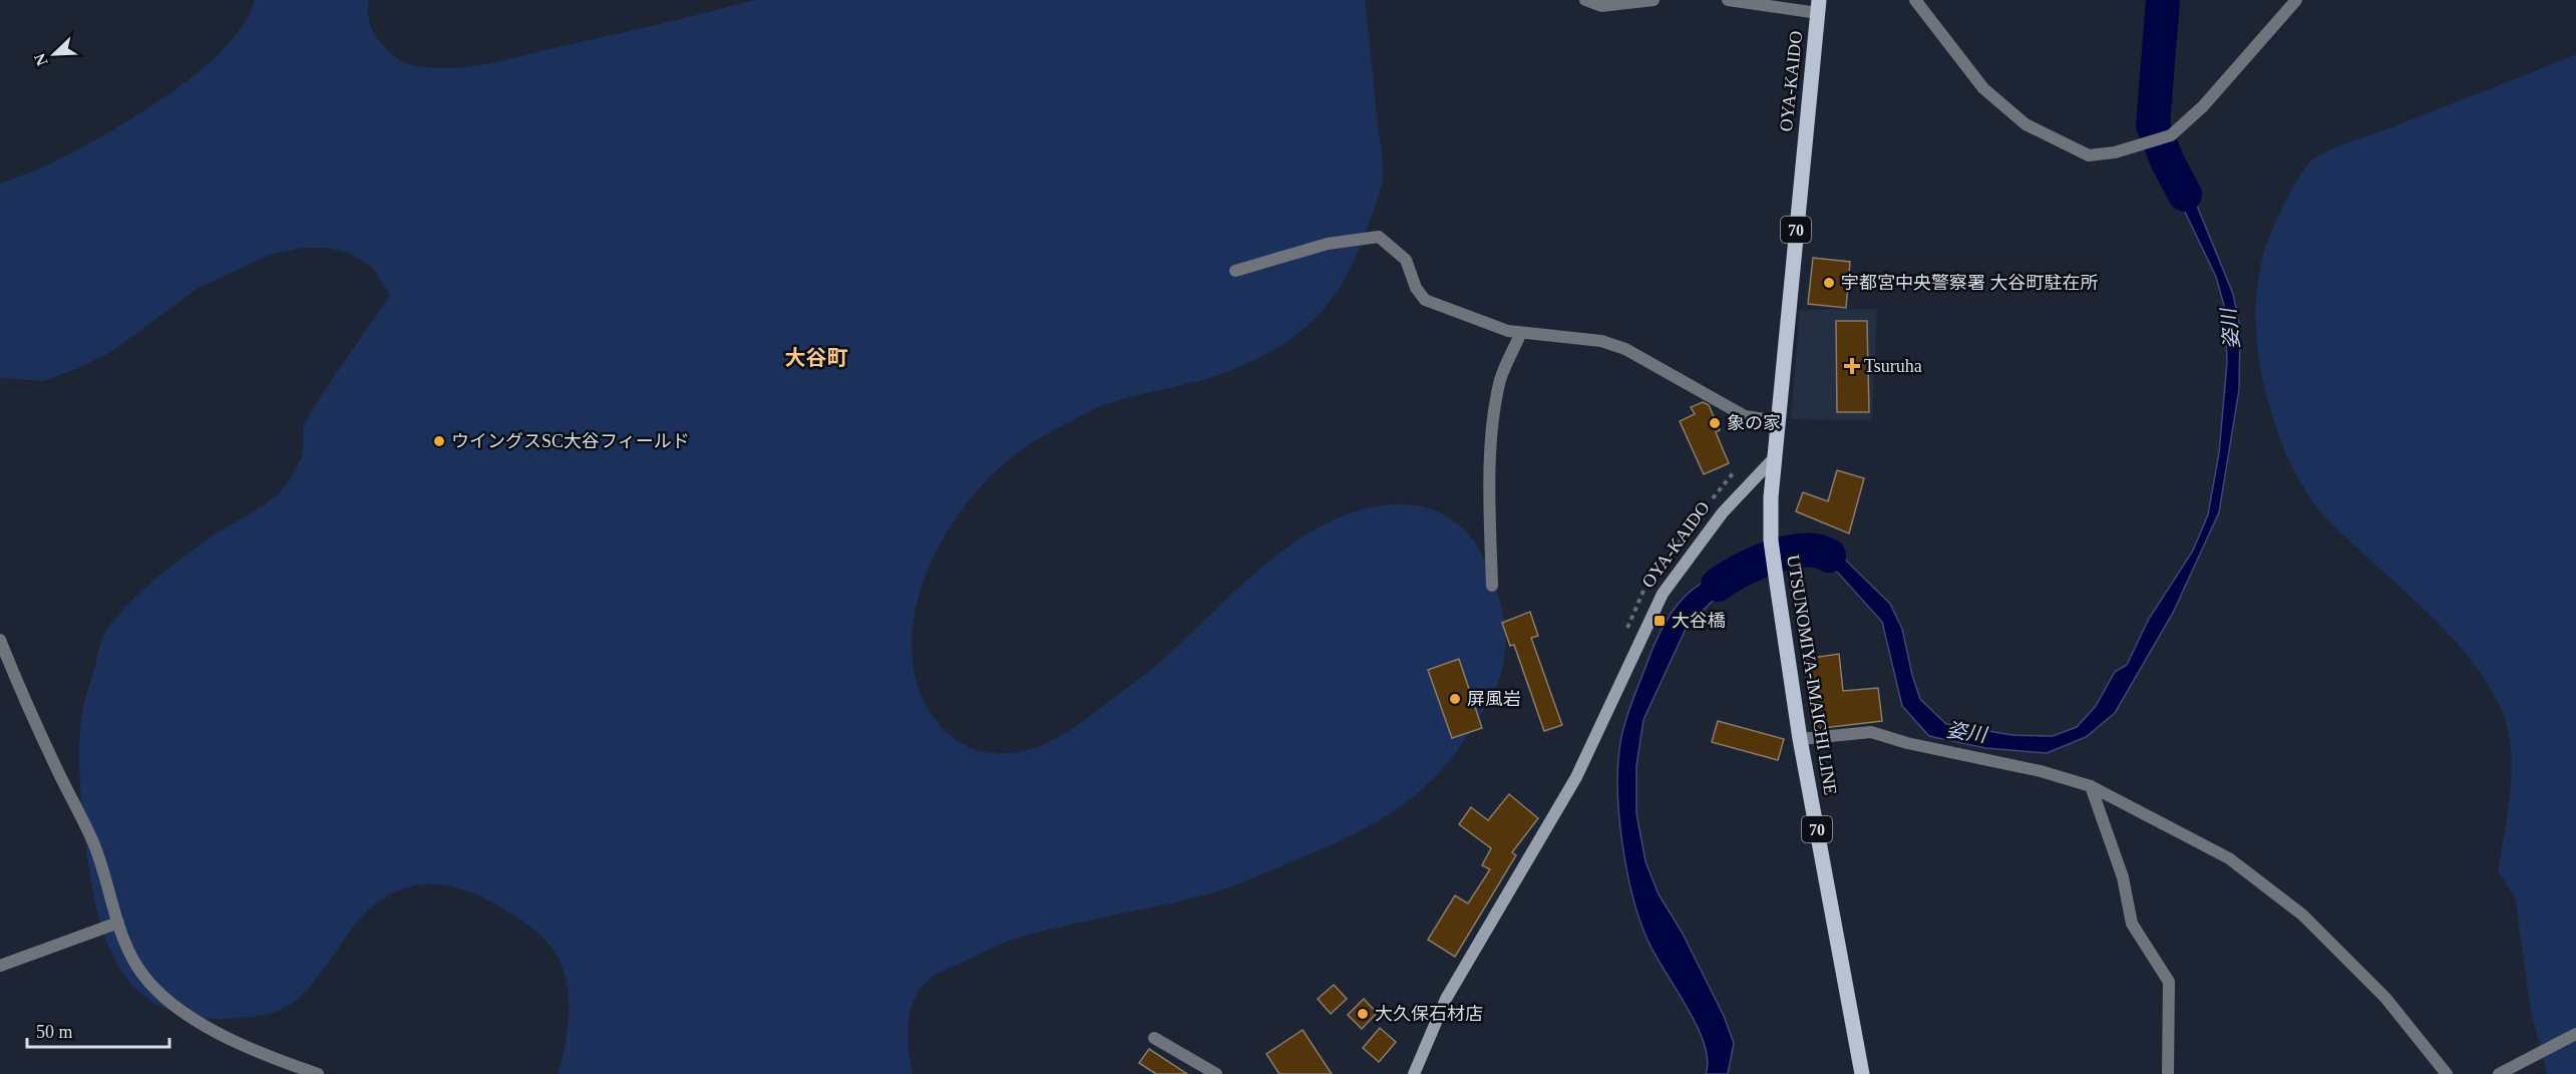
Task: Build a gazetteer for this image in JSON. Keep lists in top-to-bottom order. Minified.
{"streets":{"main road":["OYA-KAIDO","70","UTSUNOMIYA-IMAICHI LINE"]},"crossings":[["OYA-KAIDO","UTSUNOMIYA-IMAICHI LINE"]],"districts":["大谷町"],"water":["姿川"],"places":{"other":["宇都宮中央警察署 大谷町駐在所","象の家","ウイングスSC大谷フィールド","屏風岩","大久保石材店"],"health":["Tsuruha"],"transit":["大谷橋"]},"scale_bar":"50 m","north":"bottom left"}
